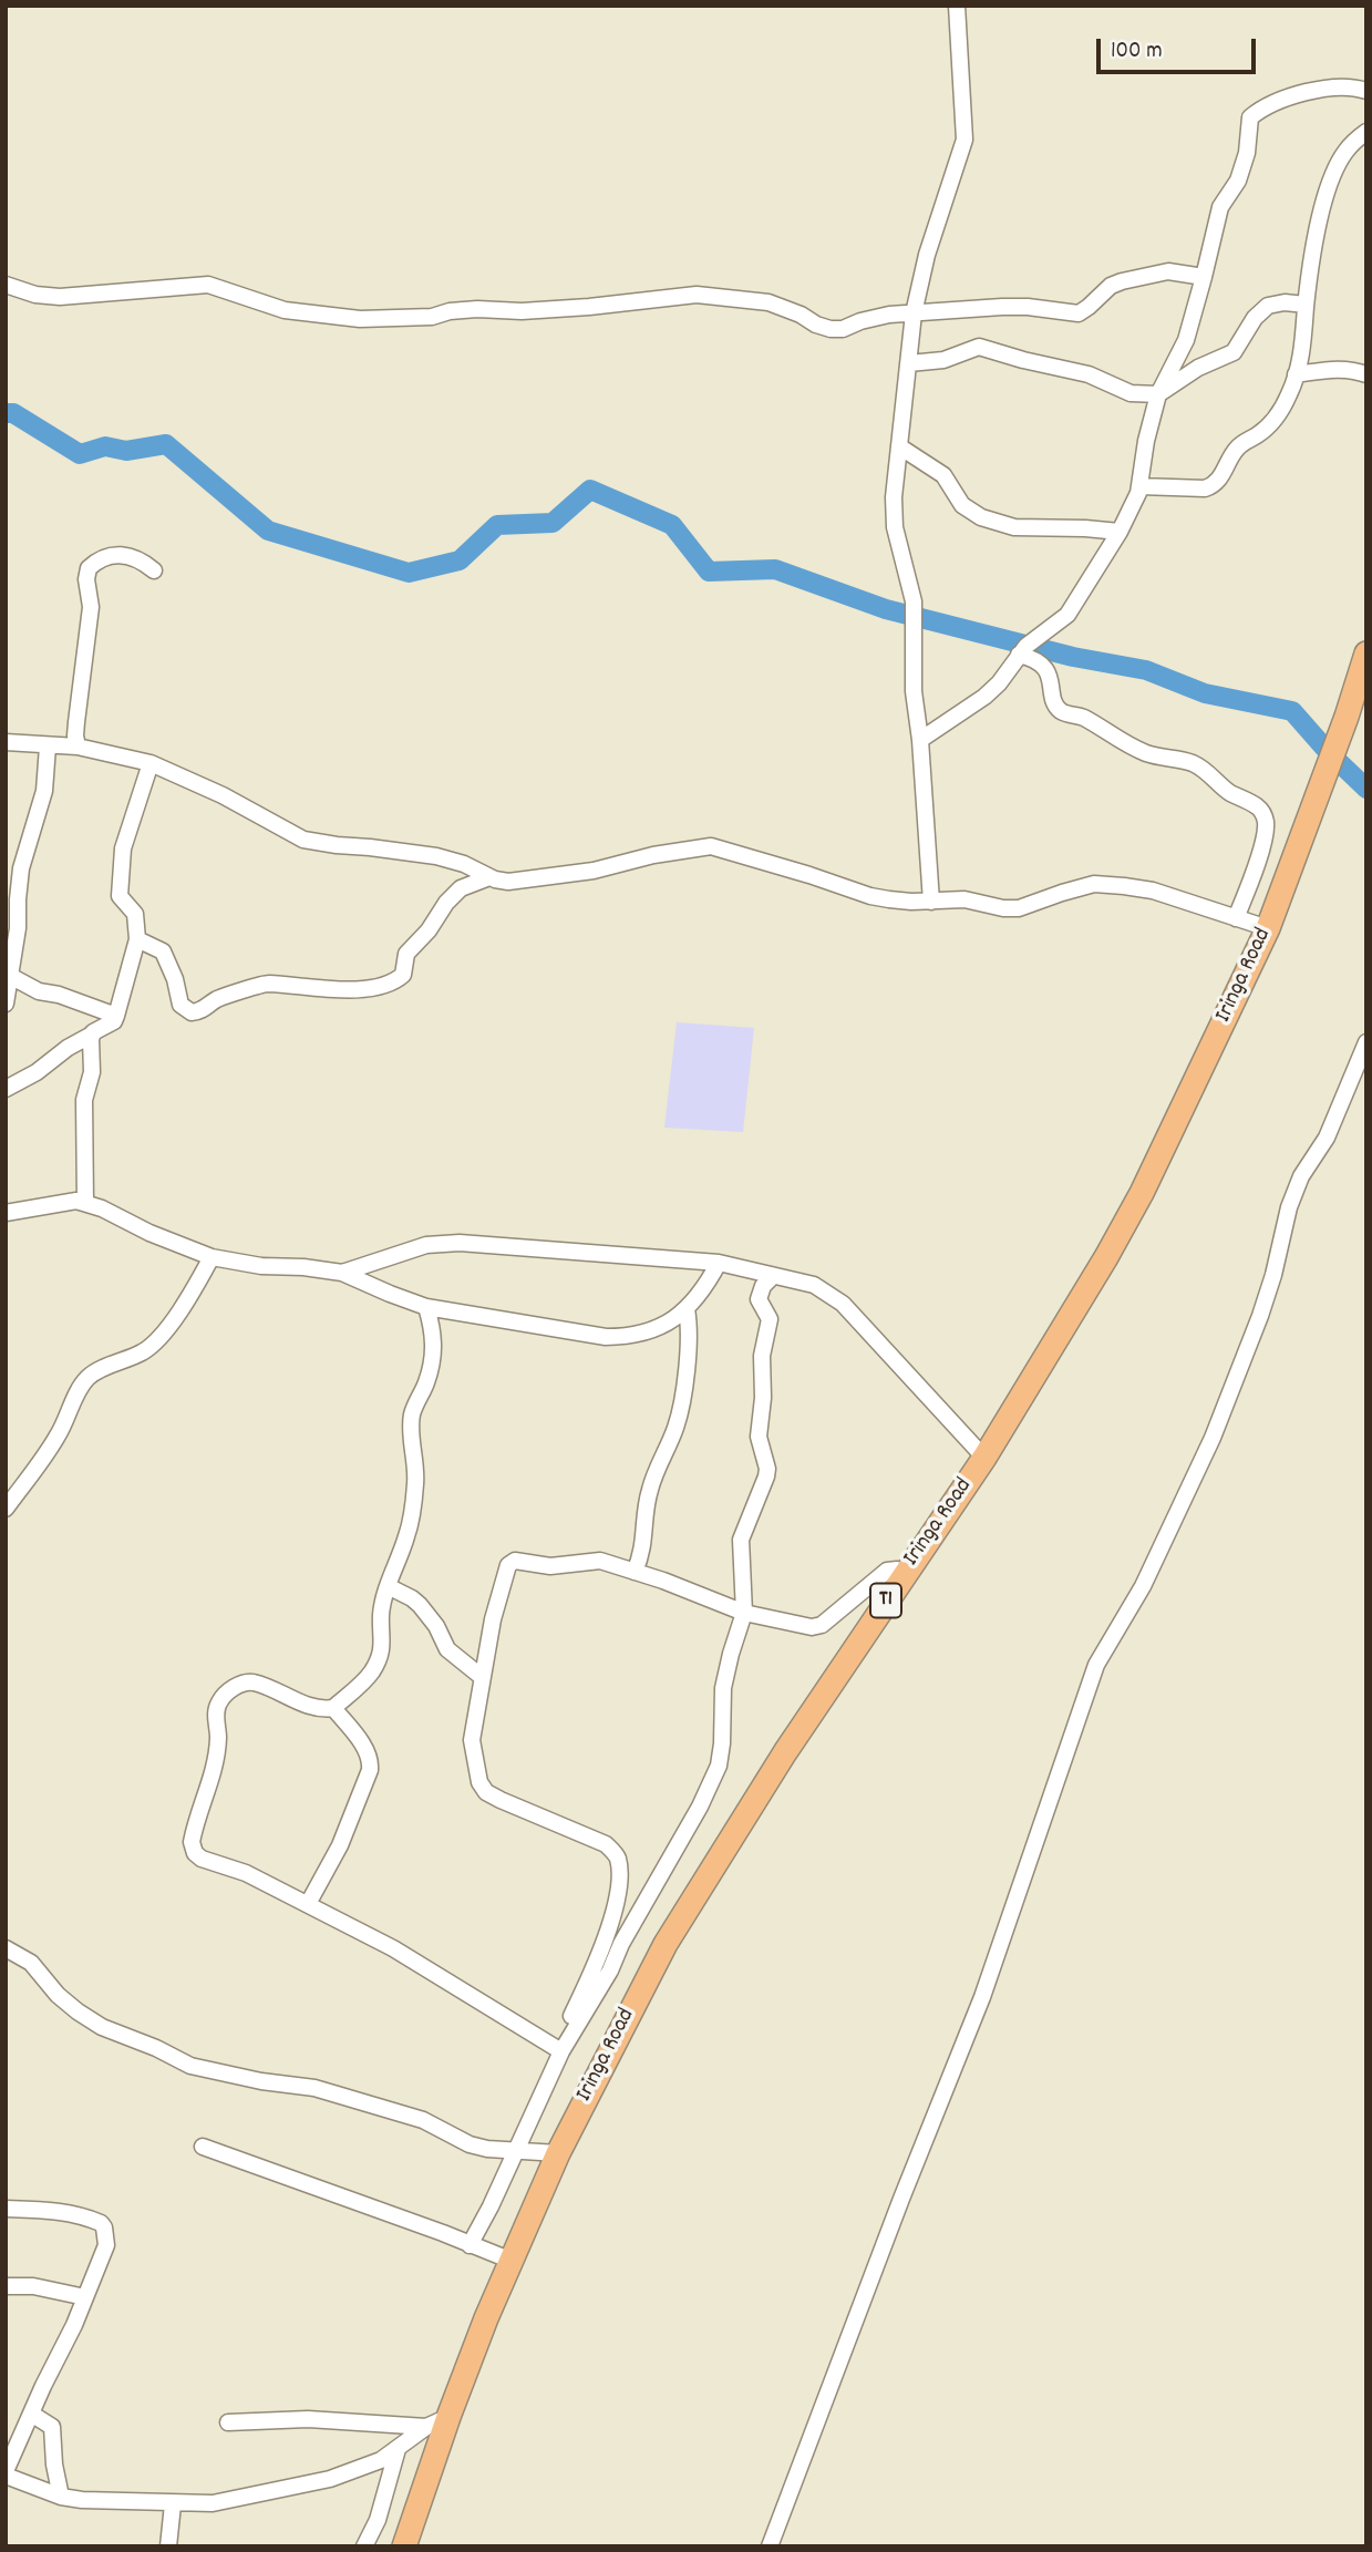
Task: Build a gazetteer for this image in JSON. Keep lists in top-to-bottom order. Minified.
{"streets":{"highway":["Iringa Road","T1"]},"scale_bar":"100 m"}
